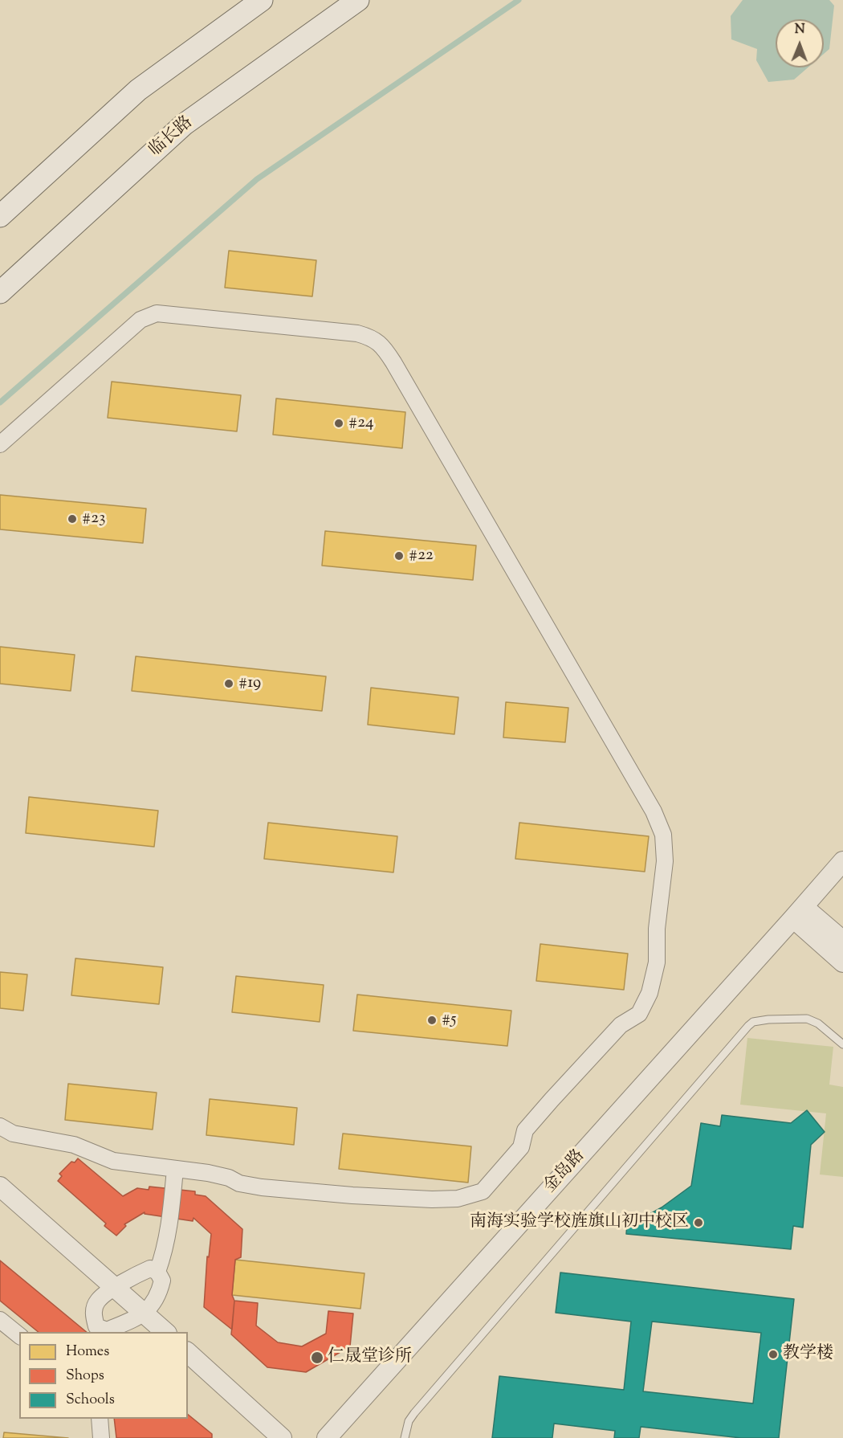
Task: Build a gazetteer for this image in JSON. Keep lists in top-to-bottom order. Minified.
{"streets":{"main road":["临长路"],"street":["金岛路"]},"places":["#24","#23","#22","#19","#5","南海实验学校旌旗山初中校区","教学楼","仁晟堂诊所"],"legend":["Homes","Shops","Schools"],"north":"top"}
